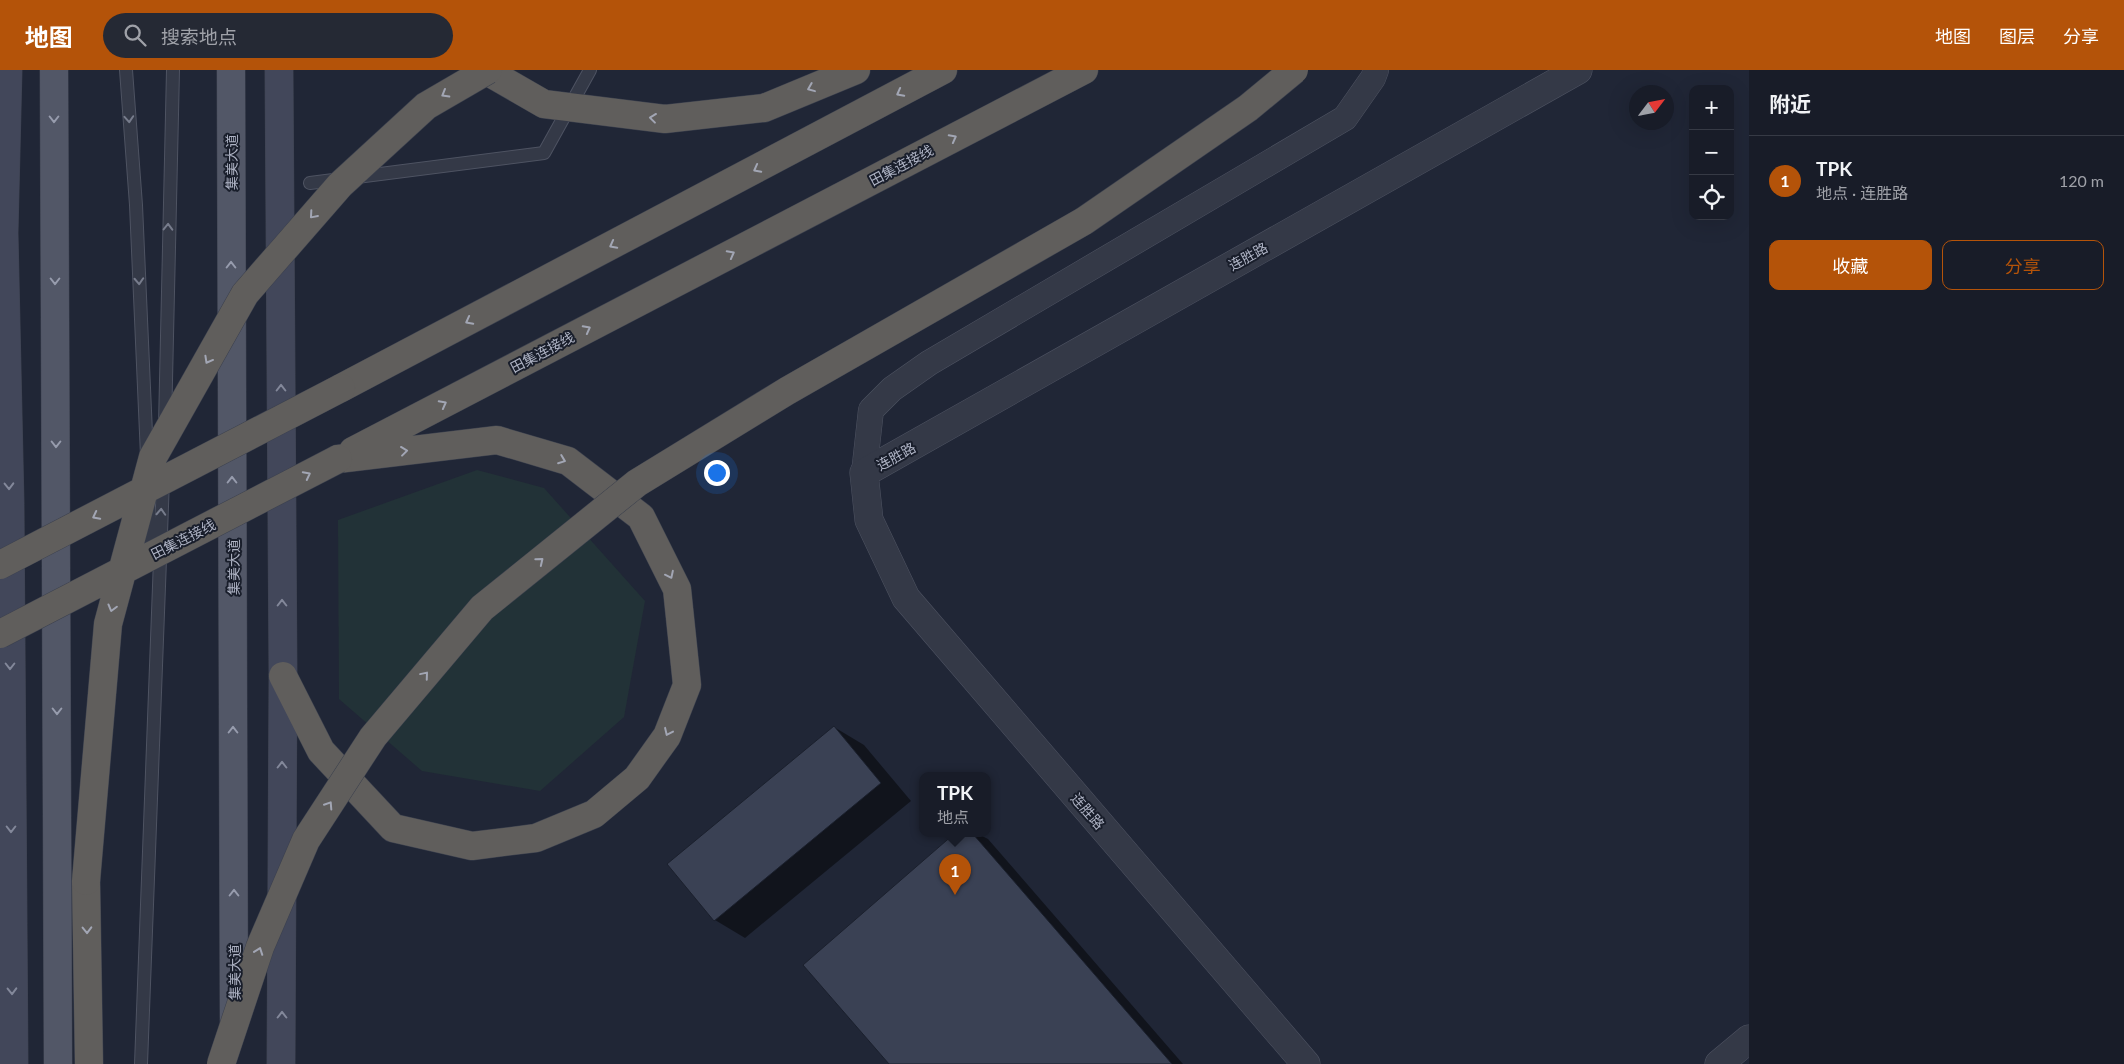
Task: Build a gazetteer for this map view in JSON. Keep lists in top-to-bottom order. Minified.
{"streets":{"highway":["田集连接线"],"main road":["集美大道"],"street":["连胜路"]},"north":"top right","page":{"header":"地图","search":"搜索地点","nav":["地图","图层","分享"],"heading":"附近","map_buttons":["+","−"],"list":[{"mark":"1","name":"TPK","note":"地点 · 连胜路","value":"120 m"}],"buttons":["收藏","分享"],"popup":["TPK","地点"],"pins":"1"}}
